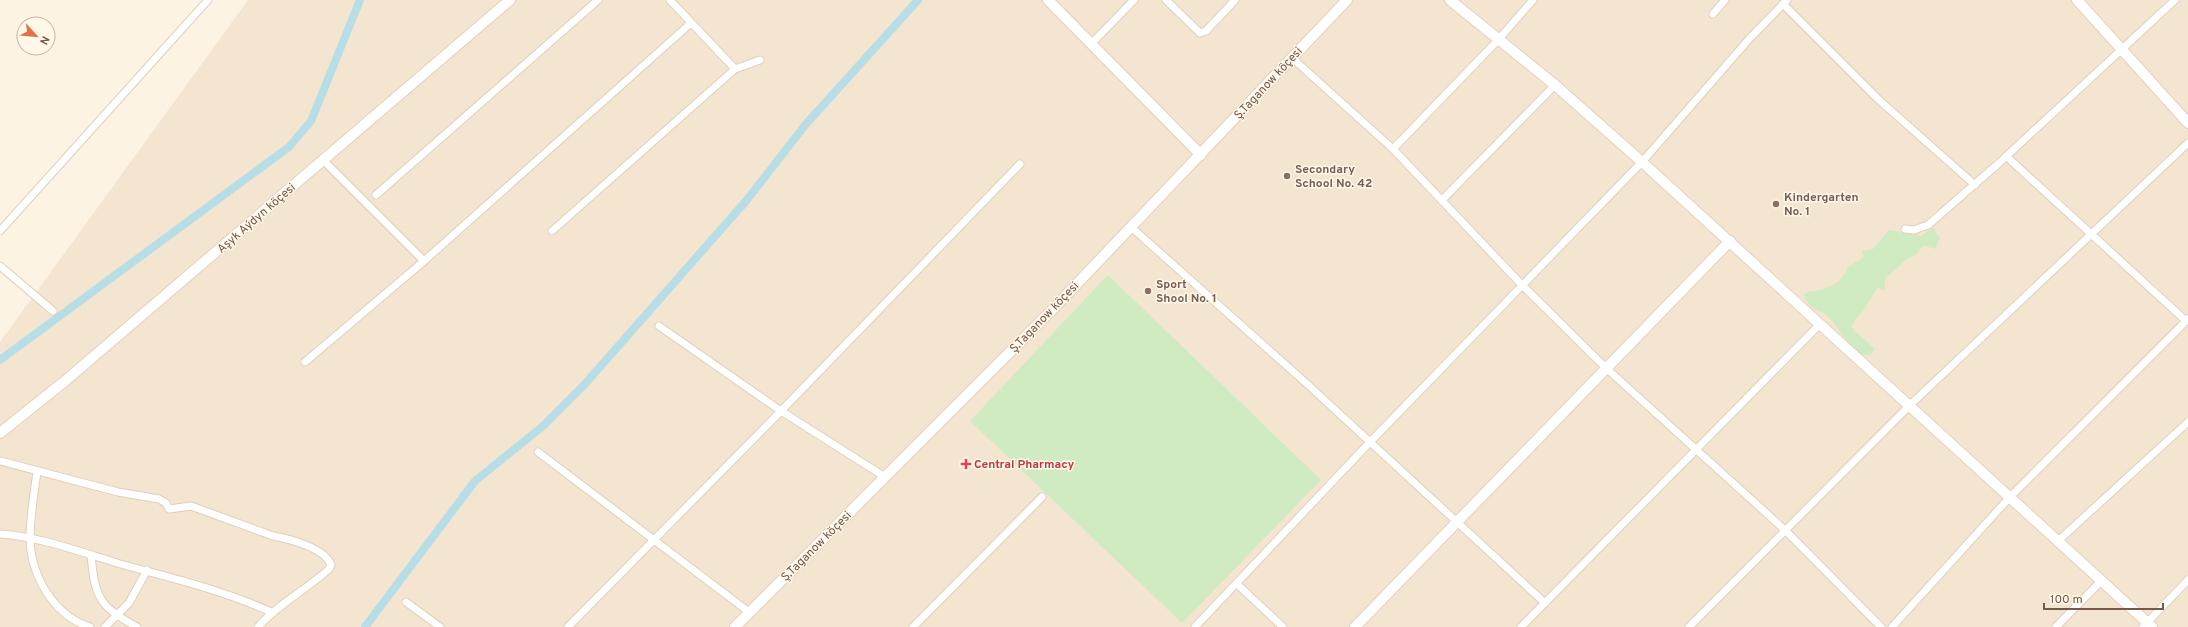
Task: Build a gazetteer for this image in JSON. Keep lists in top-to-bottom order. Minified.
{"streets":{"street":["Ş.Taganow köçesi","Aşyk Aýdyn köçesi"]},"places":{"other":["Secondary School No. 42","Kindergarten No. 1","Sport Shool No. 1"],"health":["Central Pharmacy"]},"scale_bar":"100 m","north":"bottom right"}
